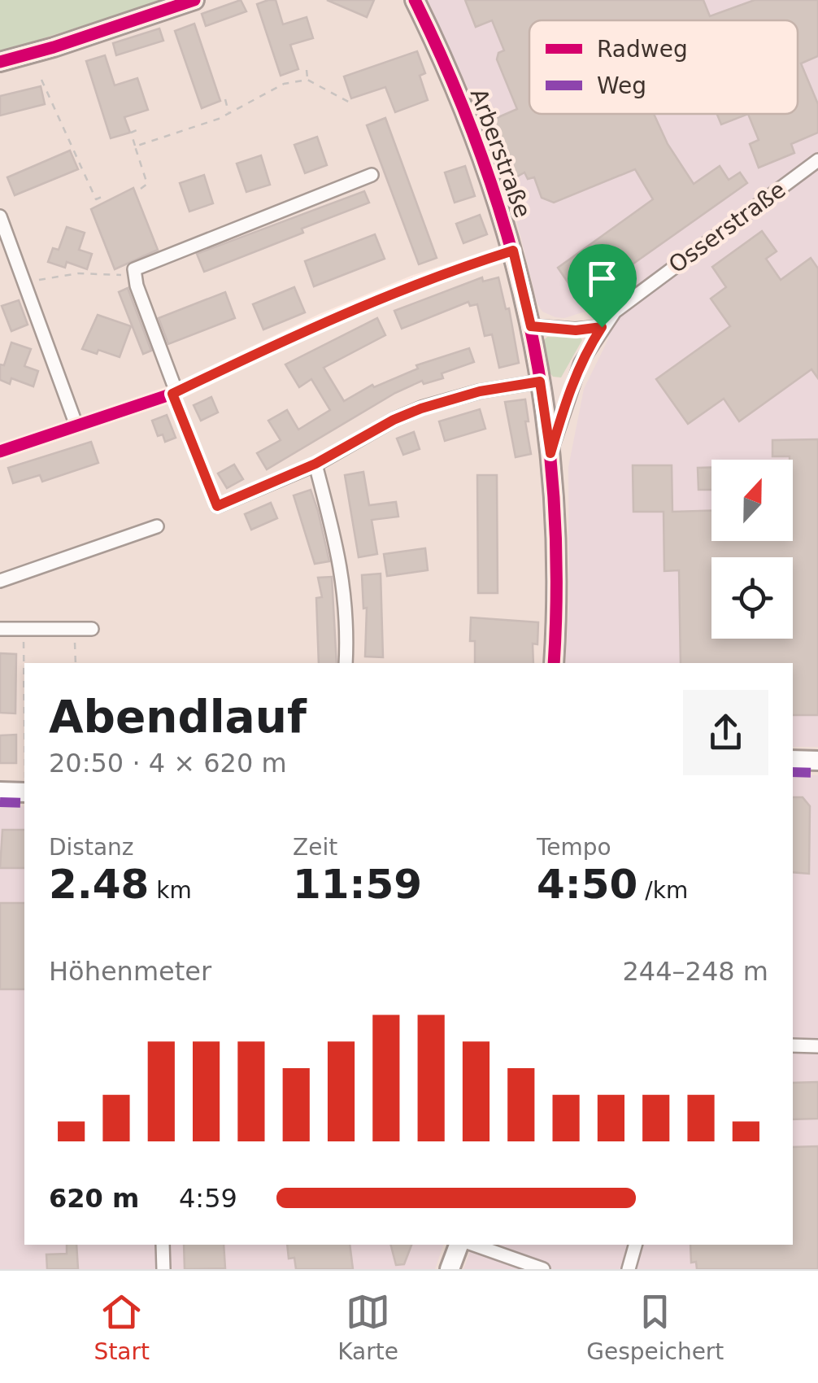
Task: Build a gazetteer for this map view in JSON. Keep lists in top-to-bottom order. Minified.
{"streets":{"street":["Arberstraße","Osserstraße"]},"crossings":[["Arberstraße","Osserstraße"]],"legend":["Radweg","Weg"],"north":"top","page":{"heading":["Abendlauf","20:50 · 4 × 620 m"],"stats":[["Distanz","2.48 km"],["Zeit","11:59"],["Tempo","4:50 /km"]],"chart":["Höhenmeter","244–248 m"],"list":[{"name":"620 m","note":"4:59"}],"tabs":["Start","Karte","Gespeichert"]}}
